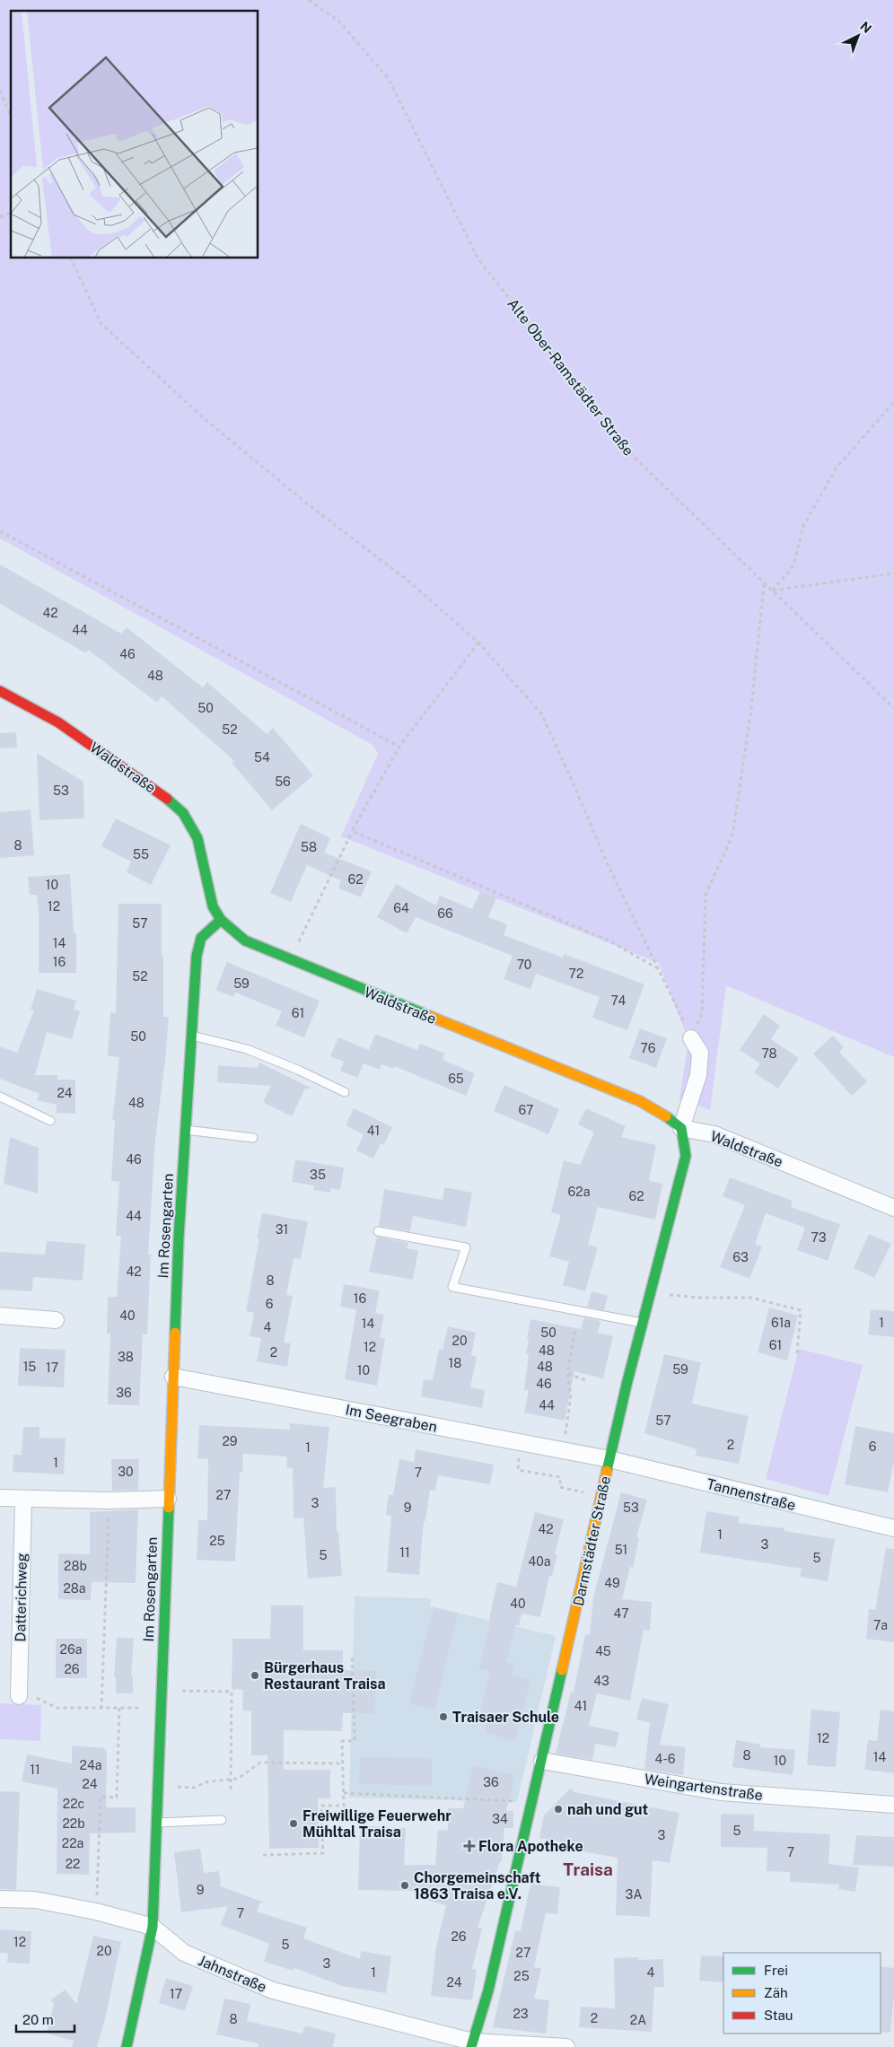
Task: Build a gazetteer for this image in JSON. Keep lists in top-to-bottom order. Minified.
{"streets":{"street":["Waldstraße","Im Rosengarten","Im Seegraben","Tannenstraße","Darmstädter Straße","Datterichweg","Weingartenstraße","Jahnstraße"],"path":["Alte Ober-Ramstädter Straße"]},"crossings":[["Waldstraße","Im Rosengarten"],["Waldstraße","Darmstädter Straße"],["Im Rosengarten","Im Seegraben"],["Im Rosengarten","Jahnstraße"],["Im Seegraben","Tannenstraße"],["Im Seegraben","Darmstädter Straße"],["Tannenstraße","Darmstädter Straße"],["Darmstädter Straße","Weingartenstraße"],["Darmstädter Straße","Jahnstraße"]],"districts":["Traisa"],"places":{"other":["Bürgerhaus Restaurant Traisa","Traisaer Schule","nah und gut","Freiwillige Feuerwehr Mühltal Traisa","Chorgemeinschaft 1863 Traisa e.V."],"health":["Flora Apotheke"]},"house_numbers":["42","44","46","48","50","52","54","56","53","8","58","55","62","10","12","64","66","57","14","16","70","72","52","59","74","61","50","76","78","65","24","48","67","41","46","35","62a","62","44","31","73","63","42","8","16","6","40","61a","1","14","4","50","20","61","12","48","2","38","18","15","48","17","59","10","46","36","44","57","29","2","6","1","1","30","7","27","3","9","53","42","1","25","3","51","11","5","5","40a","28b","49","28a","40","47","7a","26a","45","26","43","41","12","8","14","4-6","10","24a","11","36","24","22c","34","22b","5","3","22a","7","22","9","3A","7","26","12","5","20","27","3","1","4","25","24","17","23","2","8","2A"],"legend":["Frei","Zäh","Stau"],"scale_bar":"20 m","north":"top right"}
